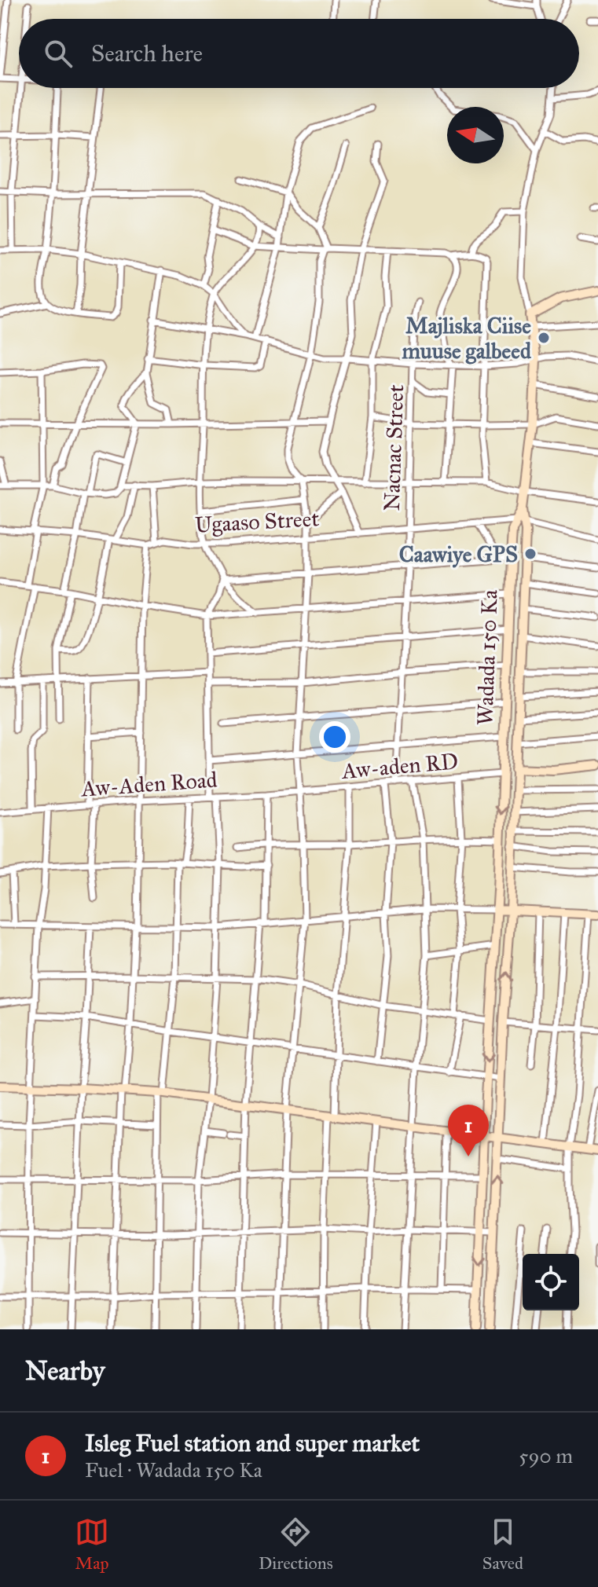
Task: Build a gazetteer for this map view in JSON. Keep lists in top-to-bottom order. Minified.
{"streets":{"street":["Nacnac Street","Ugaaso Street","Wadada 150 Ka","Aw-aden RD","Aw-Aden Road"]},"crossings":[["Nacnac Street","Ugaaso Street"],["Nacnac Street","Aw-aden RD"],["Ugaaso Street","Wadada 150 Ka"],["Wadada 150 Ka","Aw-aden RD"],["Aw-aden RD","Aw-Aden Road"]],"places":["Majliska Ciise muuse galbeed","Caawiye GPS"],"north":"left","page":{"search":"Search here","pins":"1","heading":"Nearby","list":[{"mark":"1","name":"Isleg Fuel station and super market","note":"Fuel · Wadada 150 Ka","value":"590 m"}],"nav":["Map","Directions","Saved"]}}
